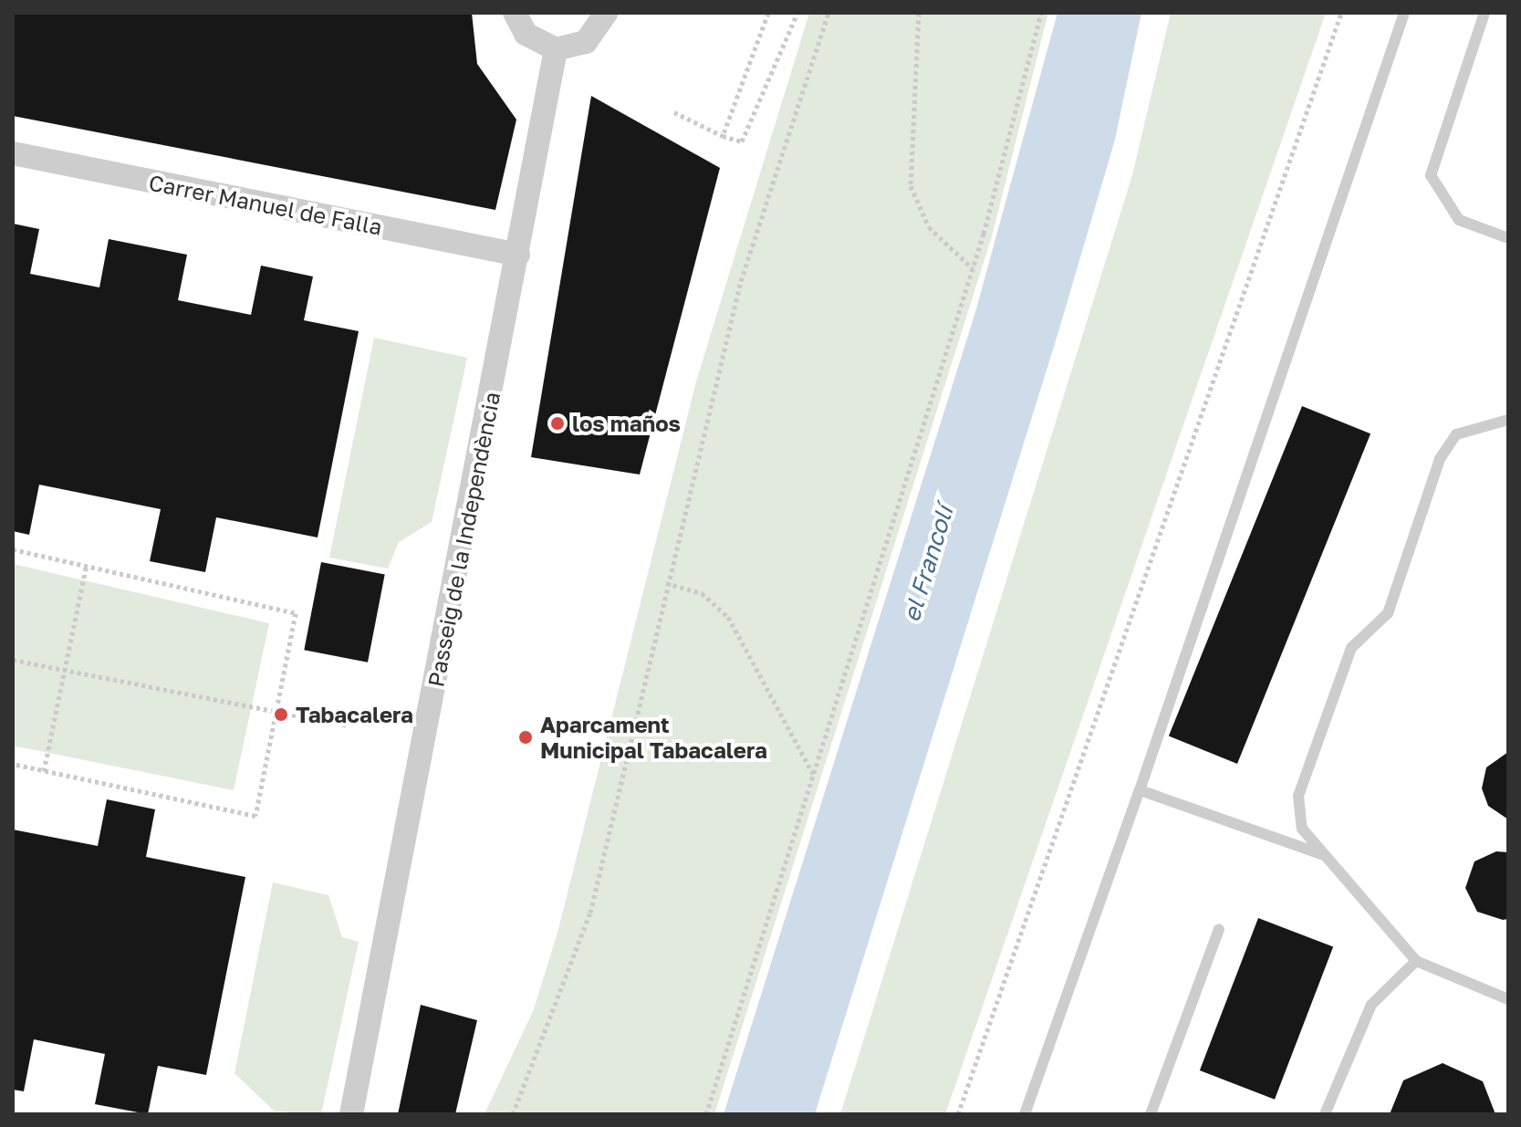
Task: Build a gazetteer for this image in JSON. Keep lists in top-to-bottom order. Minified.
{"streets":{"street":["Carrer Manuel de Falla","Passeig de la Independència"]},"crossings":[["Carrer Manuel de Falla","Passeig de la Independència"]],"water":["el Francolí"],"places":["los maños","Tabacalera","Aparcament Municipal Tabacalera"]}
